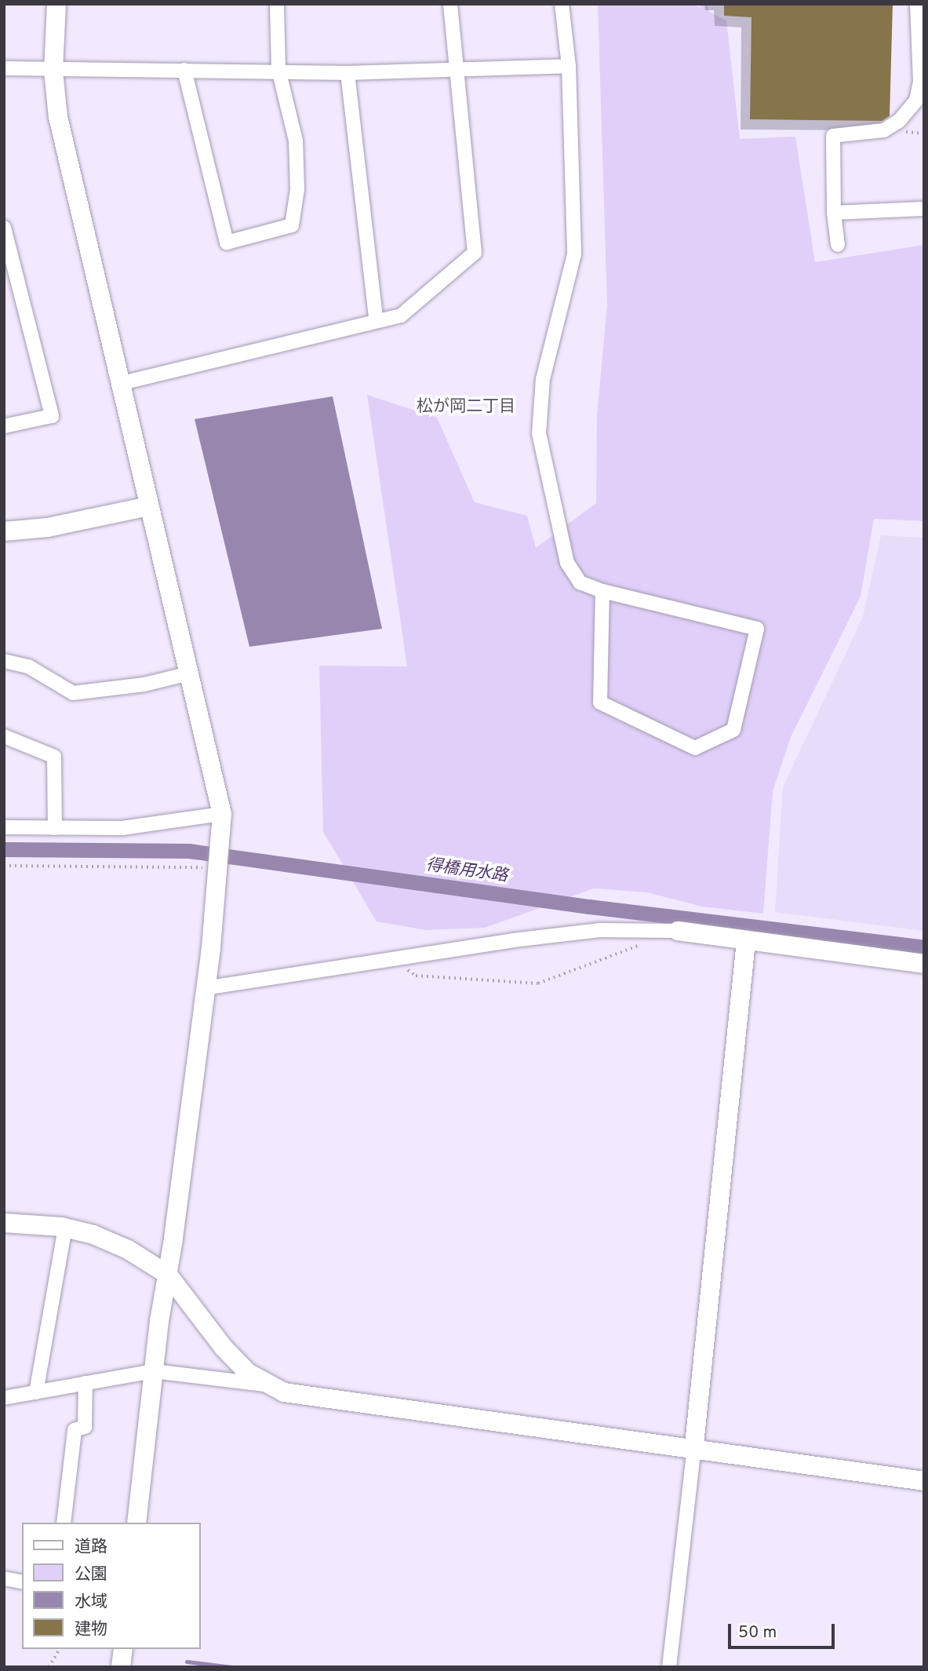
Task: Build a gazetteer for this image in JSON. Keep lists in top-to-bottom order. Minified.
{"districts":["松が岡二丁目"],"water":["得橋用水路"],"legend":["道路","公園","水域","建物"],"scale_bar":"50 m"}
